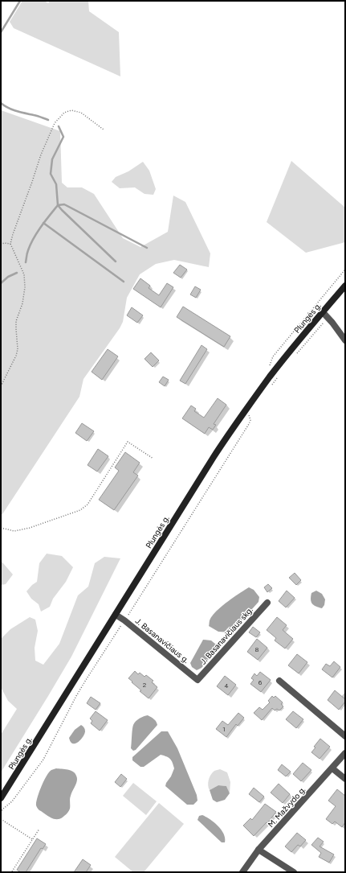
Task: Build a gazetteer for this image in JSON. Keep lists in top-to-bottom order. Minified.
{"streets":{"main road":["Plungės g."],"street":["J. Basanavičiaus skg.","J. Basanavičiaus g.","M. Mažvydo g."]},"crossings":[["Plungės g.","J. Basanavičiaus g."],["J. Basanavičiaus skg.","J. Basanavičiaus g."]],"house_numbers":["8","6","2","4","1"]}
